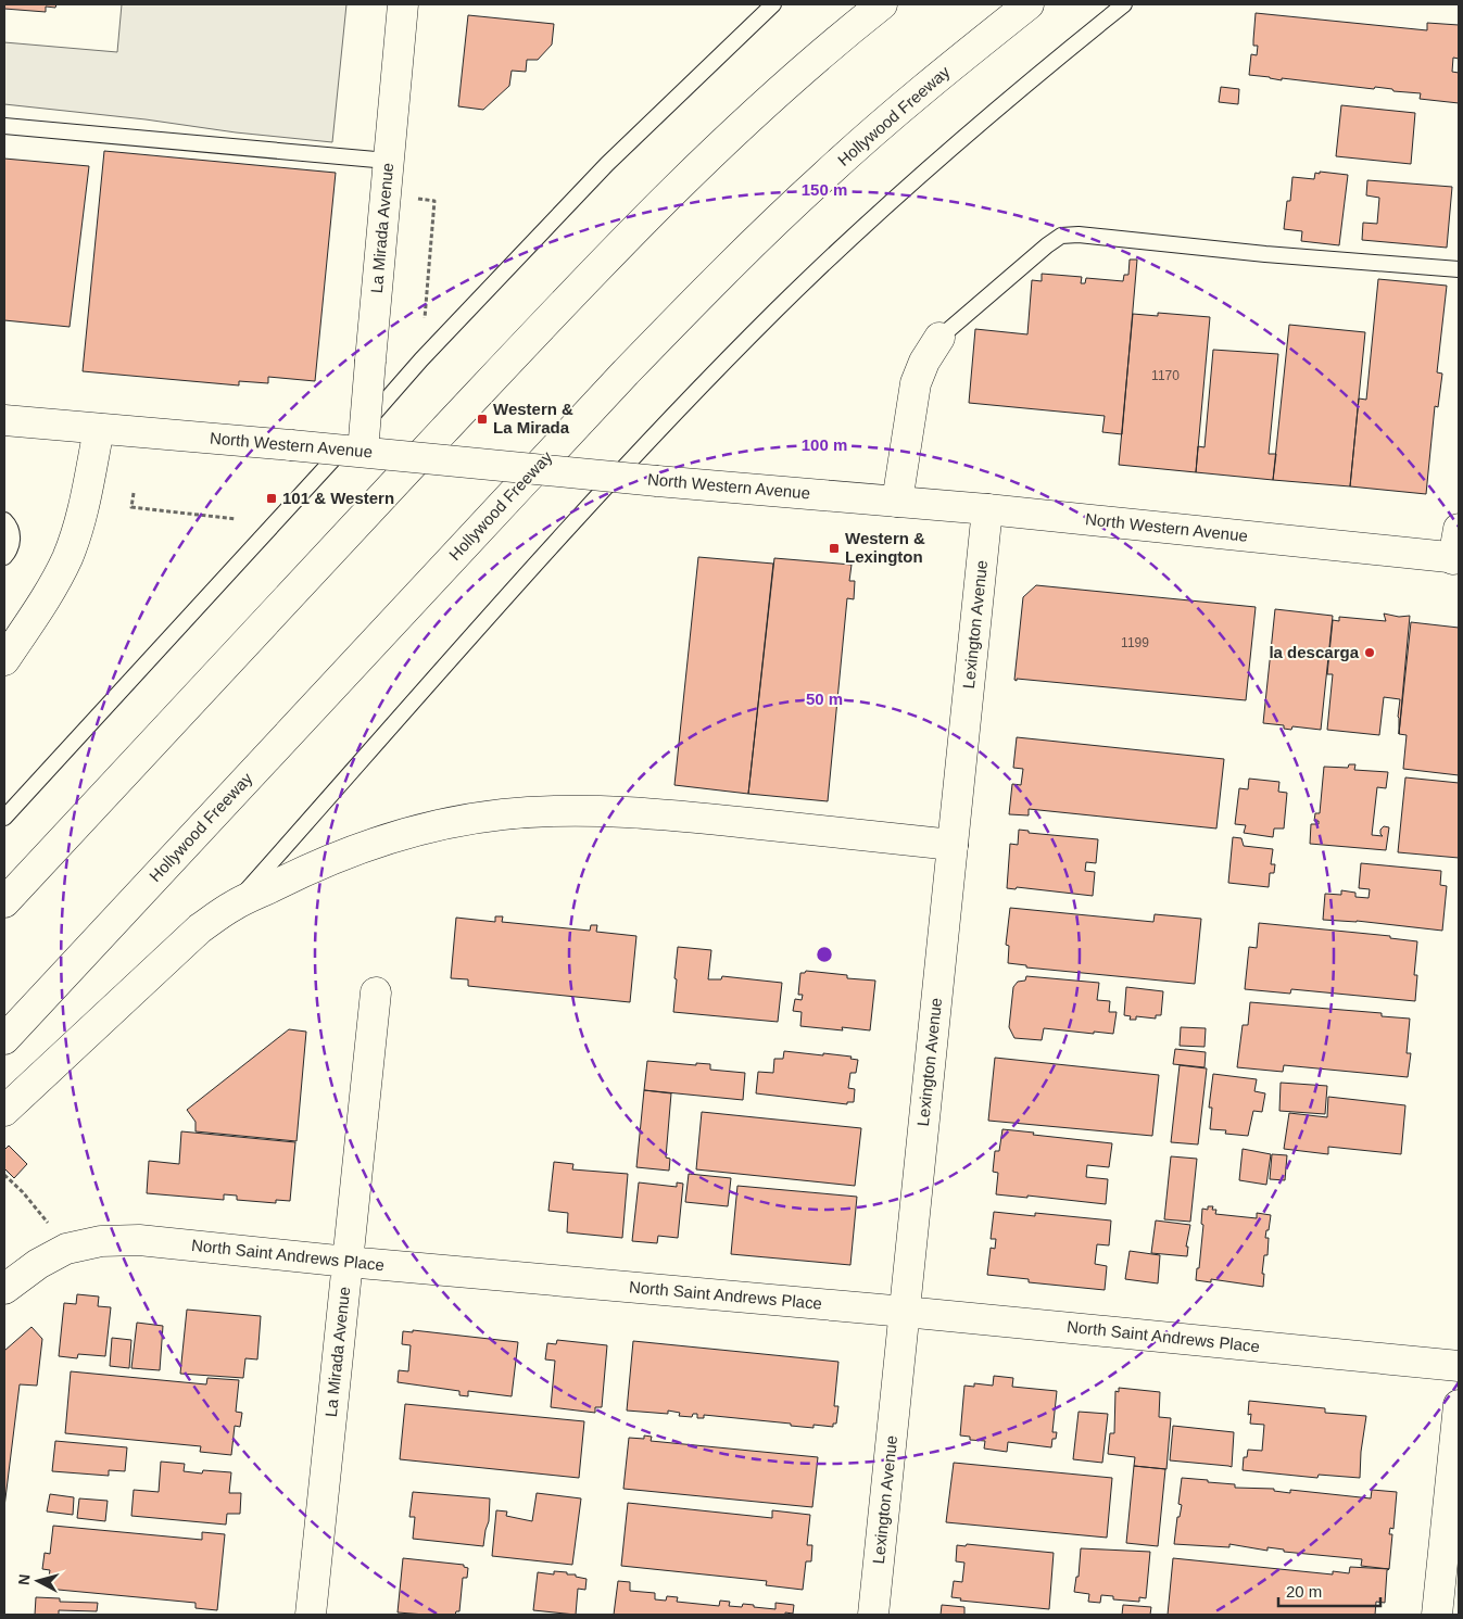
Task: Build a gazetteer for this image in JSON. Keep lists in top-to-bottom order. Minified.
{"streets":{"main road":["Hollywood Freeway","La Mirada Avenue","North Western Avenue","Lexington Avenue","North Saint Andrews Place"]},"crossings":[["La Mirada Avenue","North Western Avenue"],["La Mirada Avenue","North Saint Andrews Place"],["North Western Avenue","Lexington Avenue"],["Lexington Avenue","North Saint Andrews Place"]],"places":{"transit":["Western & La Mirada","101 & Western","Western & Lexington"],"other":["la descarga"]},"house_numbers":["1170","1199"],"scale_bar":"20 m","north":"left","rings":["150 m","100 m","50 m"]}
